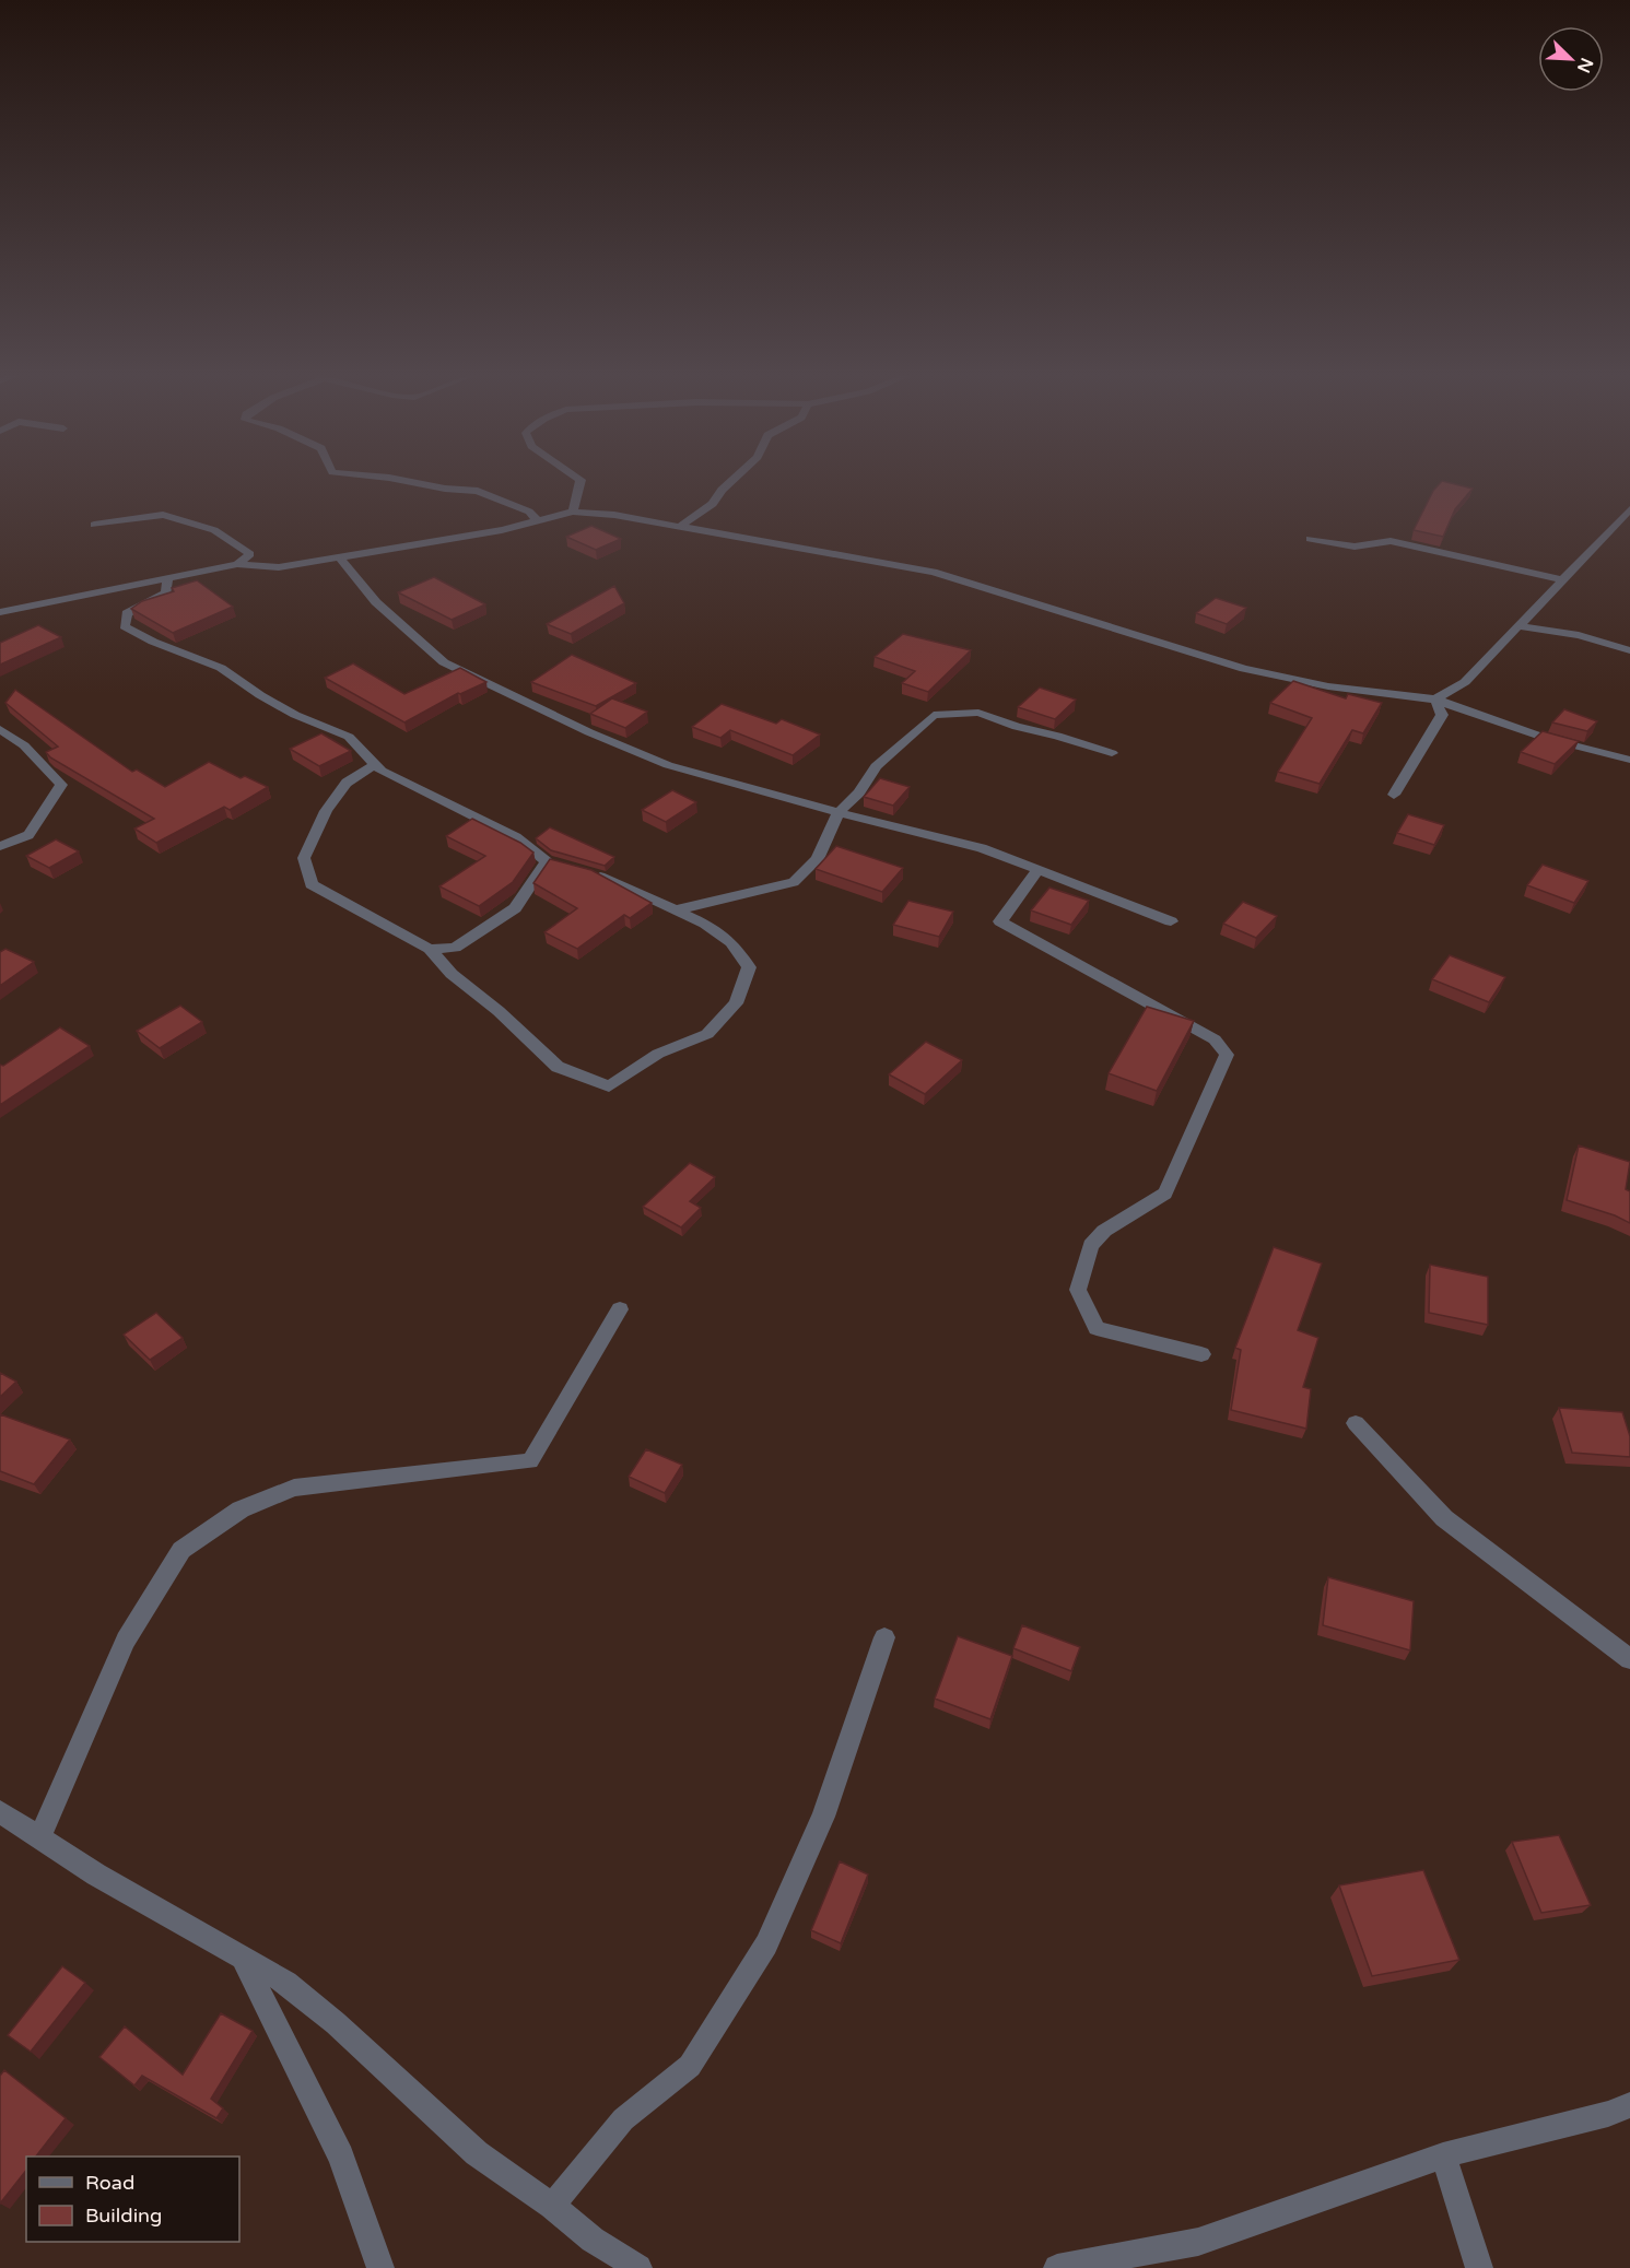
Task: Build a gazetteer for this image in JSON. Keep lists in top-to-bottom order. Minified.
{"legend":["Road","Building"],"north":"bottom right"}
